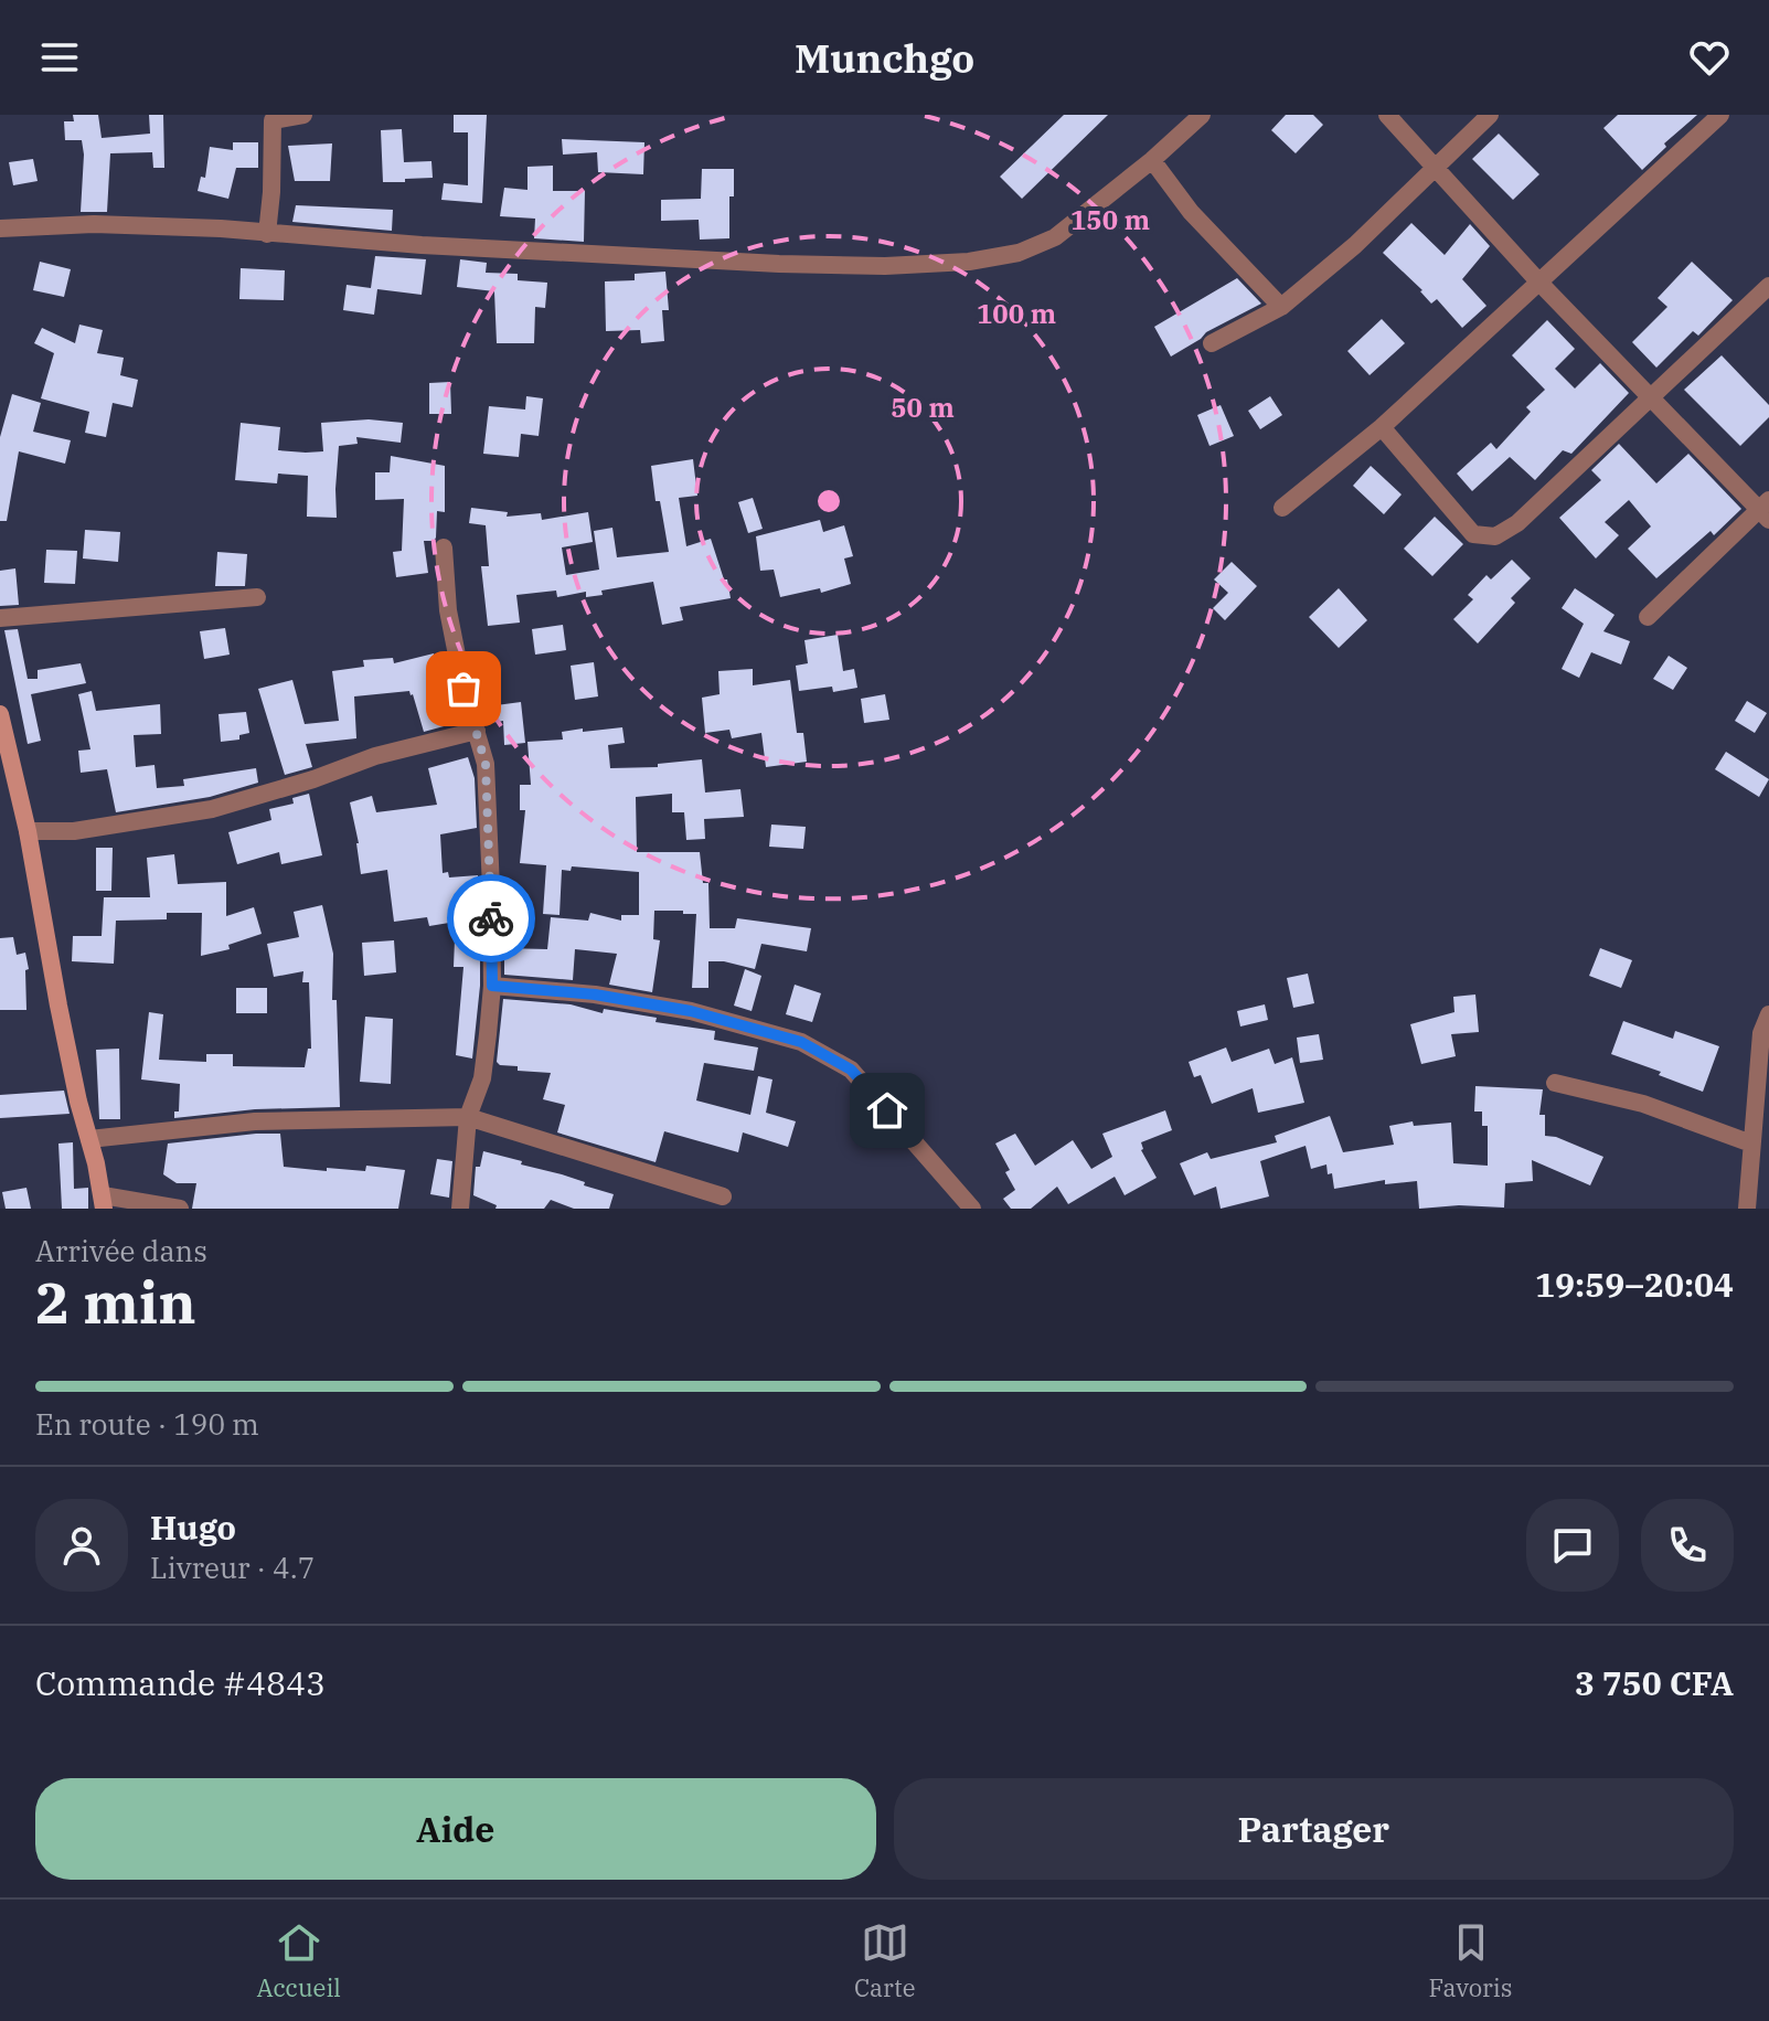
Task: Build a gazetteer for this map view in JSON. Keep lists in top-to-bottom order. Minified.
{"page":{"header":"Munchgo","heading":["2 min","Arrivée dans","19:59–20:04"],"panel":["Hugo","Livreur · 4.7","Commande #4843","3 750 CFA"],"bar":"En route · 190 m","buttons":["Aide","Partager"],"tabs":["Accueil","Carte","Favoris"]},"rings":["150 m","100 m","50 m"]}
